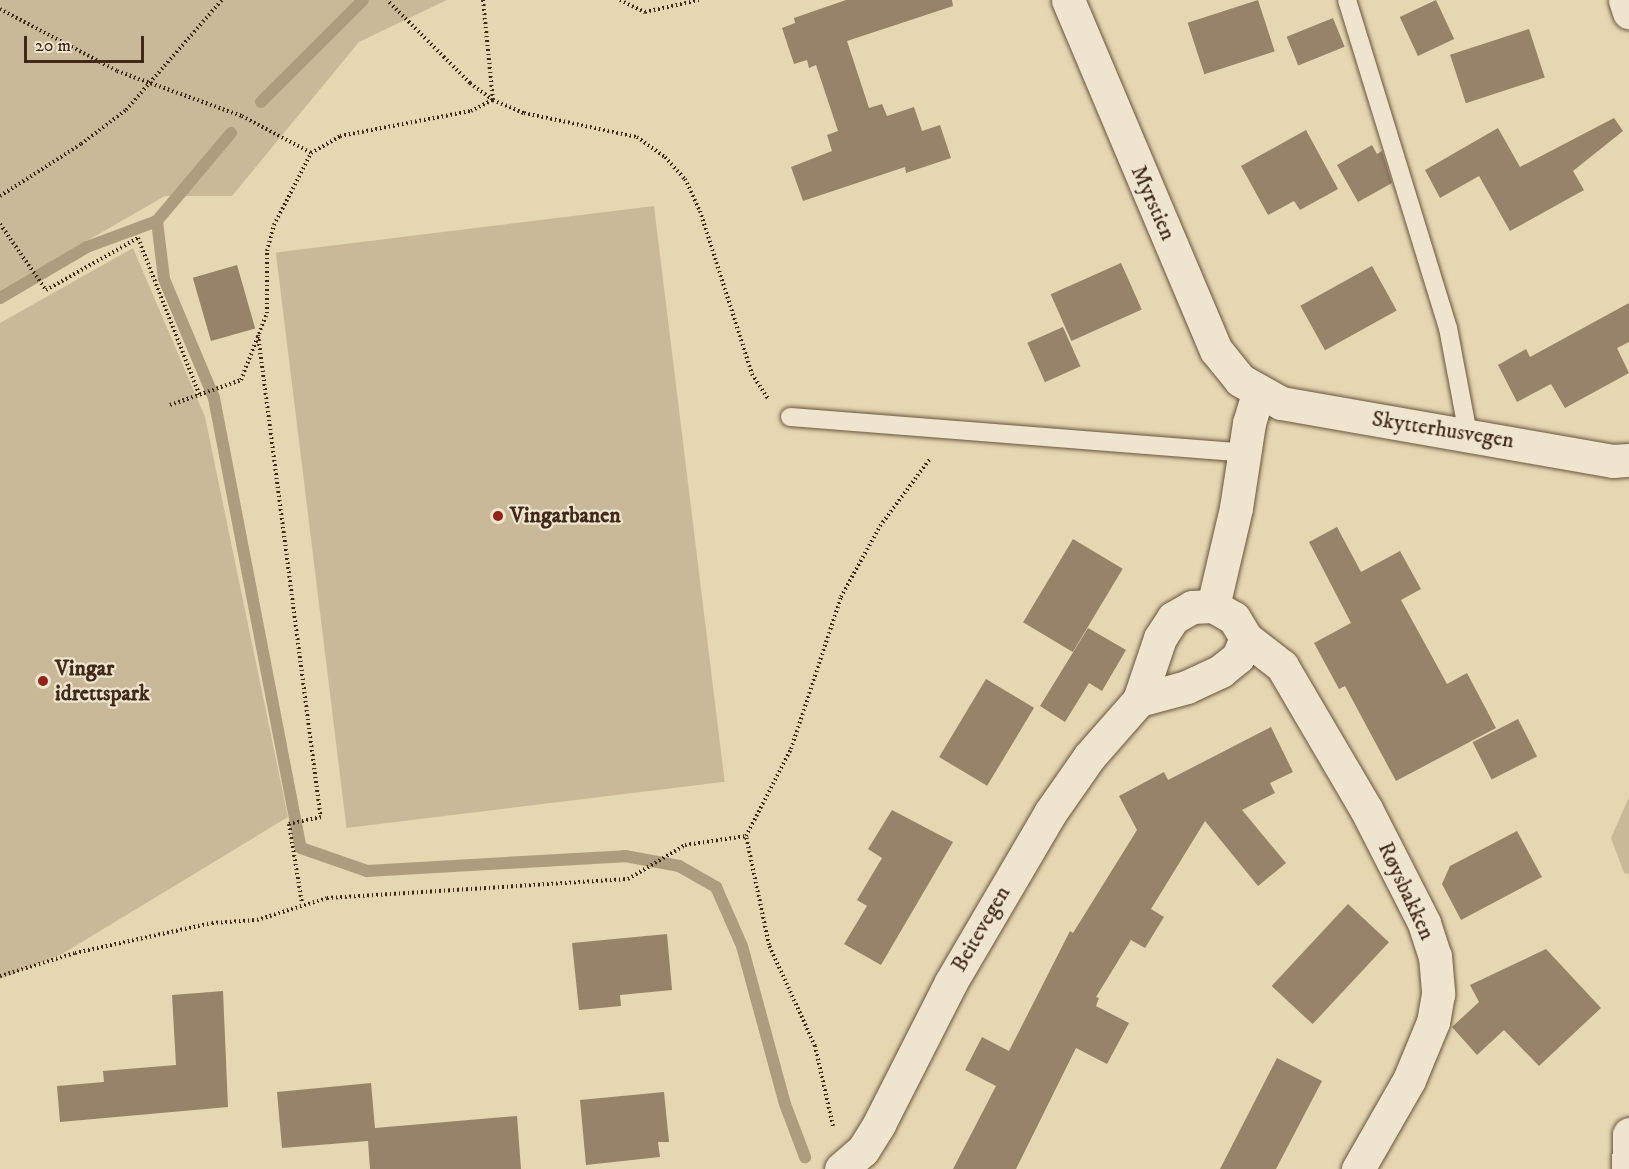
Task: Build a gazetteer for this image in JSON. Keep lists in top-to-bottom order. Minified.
{"streets":{"street":["Myrstien","Skytterhusvegen","Røysbakken","Beitevegen"]},"crossings":[["Myrstien","Skytterhusvegen"]],"places":["Vingarbanen","Vingar idrettspark"],"scale_bar":"20 m"}
